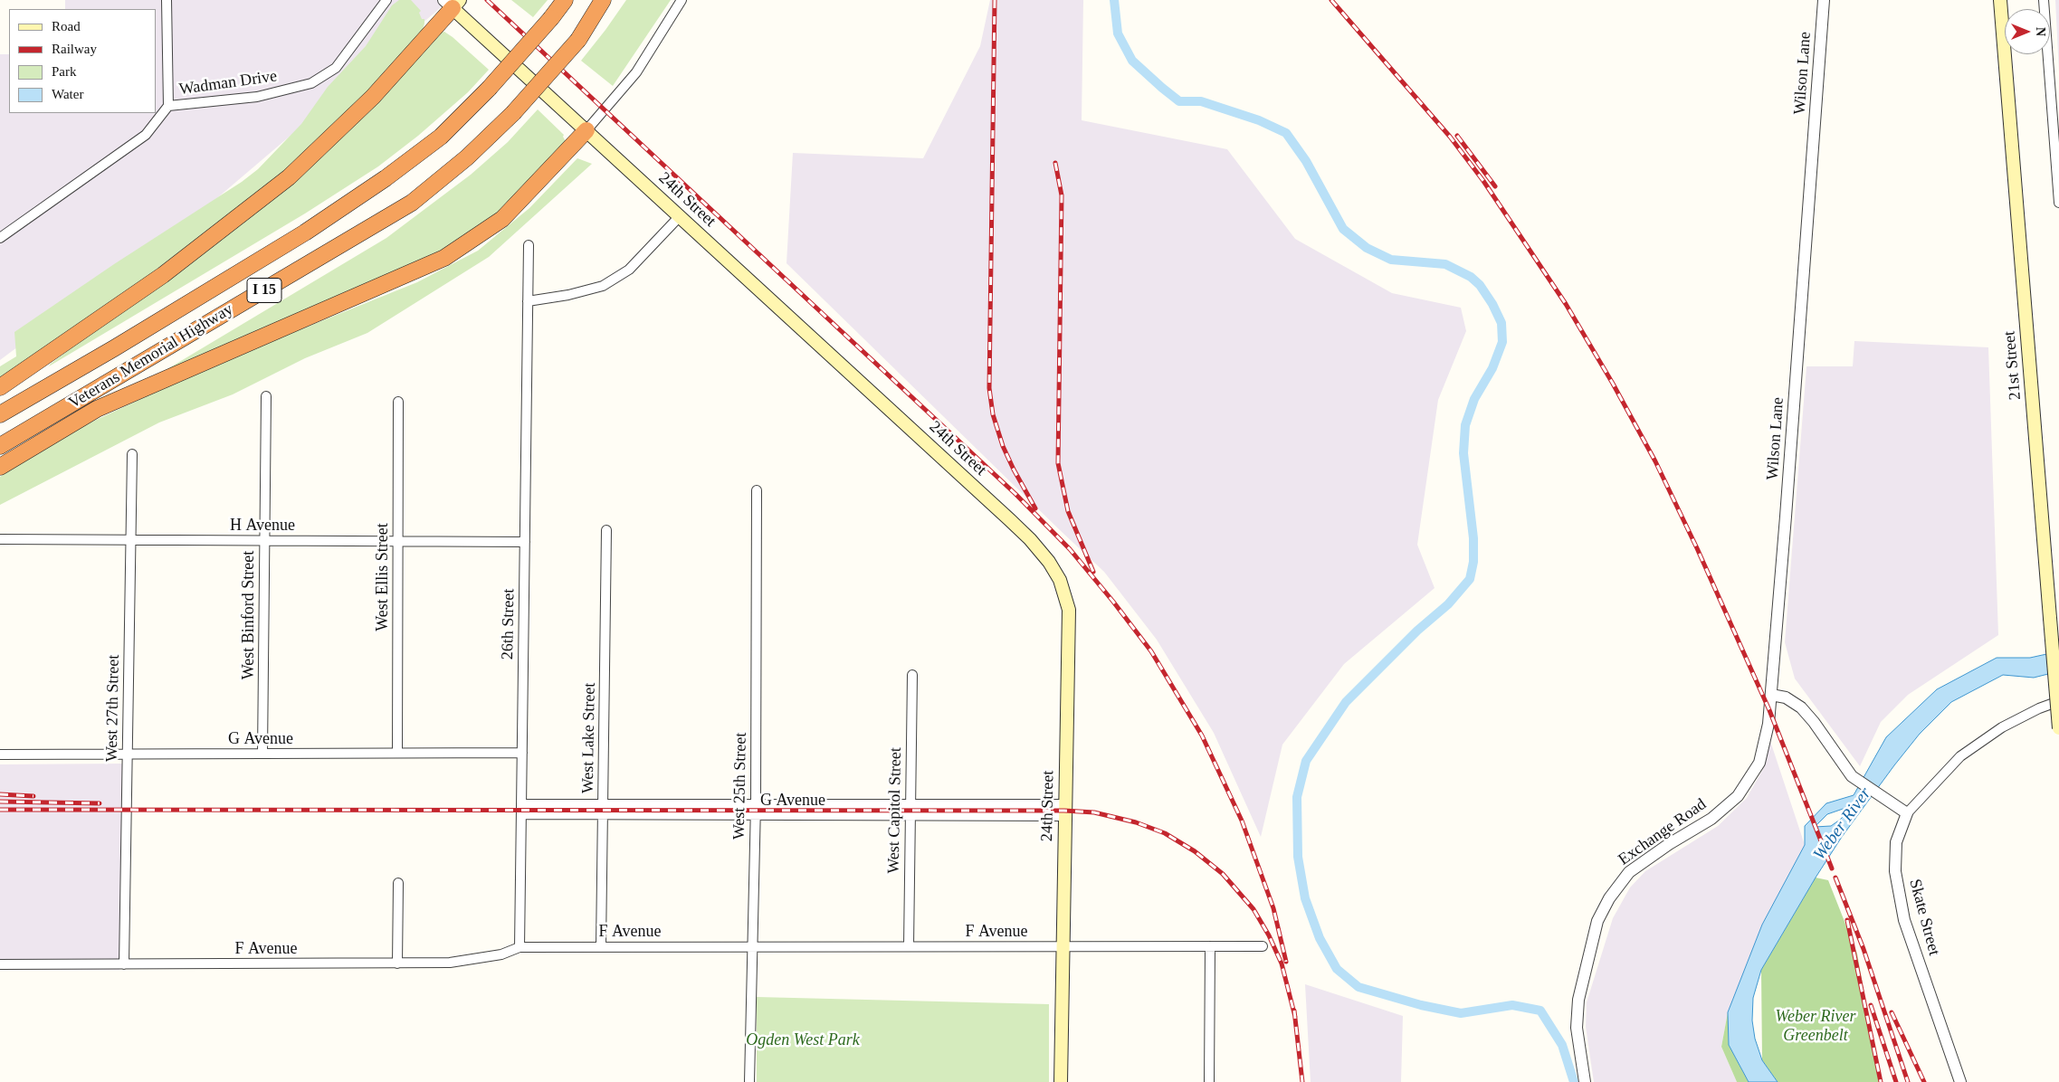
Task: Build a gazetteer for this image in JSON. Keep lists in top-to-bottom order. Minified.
{"streets":{"highway":["I 15","Veterans Memorial Highway"],"main road":["24th Street","21st Street"],"street":["Wilson Lane","Wadman Drive","H Avenue","West Ellis Street","West Binford Street","26th Street","West 27th Street","West Lake Street","G Avenue","West 25th Street","West Capitol Street","Exchange Road","Skate Street","F Avenue"]},"crossings":[["Wilson Lane","Exchange Road"],["24th Street","G Avenue"],["24th Street","F Avenue"],["H Avenue","West Ellis Street"],["H Avenue","West Binford Street"],["H Avenue","26th Street"],["H Avenue","West 27th Street"],["West Ellis Street","G Avenue"],["West Binford Street","G Avenue"],["26th Street","G Avenue"],["26th Street","F Avenue"],["West 27th Street","G Avenue"],["West 27th Street","F Avenue"],["West Lake Street","G Avenue"],["West Lake Street","F Avenue"],["G Avenue","West 25th Street"],["G Avenue","West Capitol Street"],["West 25th Street","F Avenue"],["West Capitol Street","F Avenue"]],"water":["Weber River"],"parks":["Weber River Greenbelt","Ogden West Park"],"legend":["Road","Railway","Park","Water"],"north":"right"}
